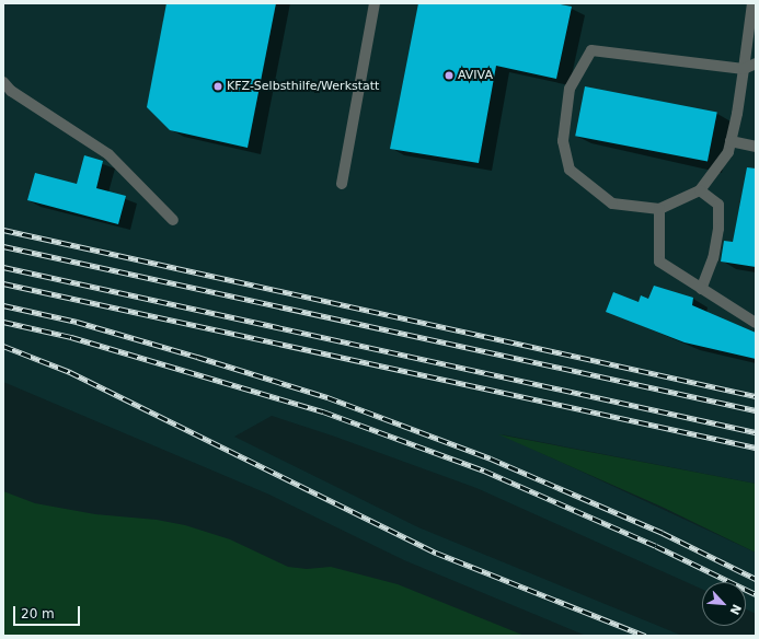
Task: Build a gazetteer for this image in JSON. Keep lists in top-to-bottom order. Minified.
{"places":["AVIVA","KFZ-Selbsthilfe/Werkstatt"],"scale_bar":"20 m","north":"bottom right"}
